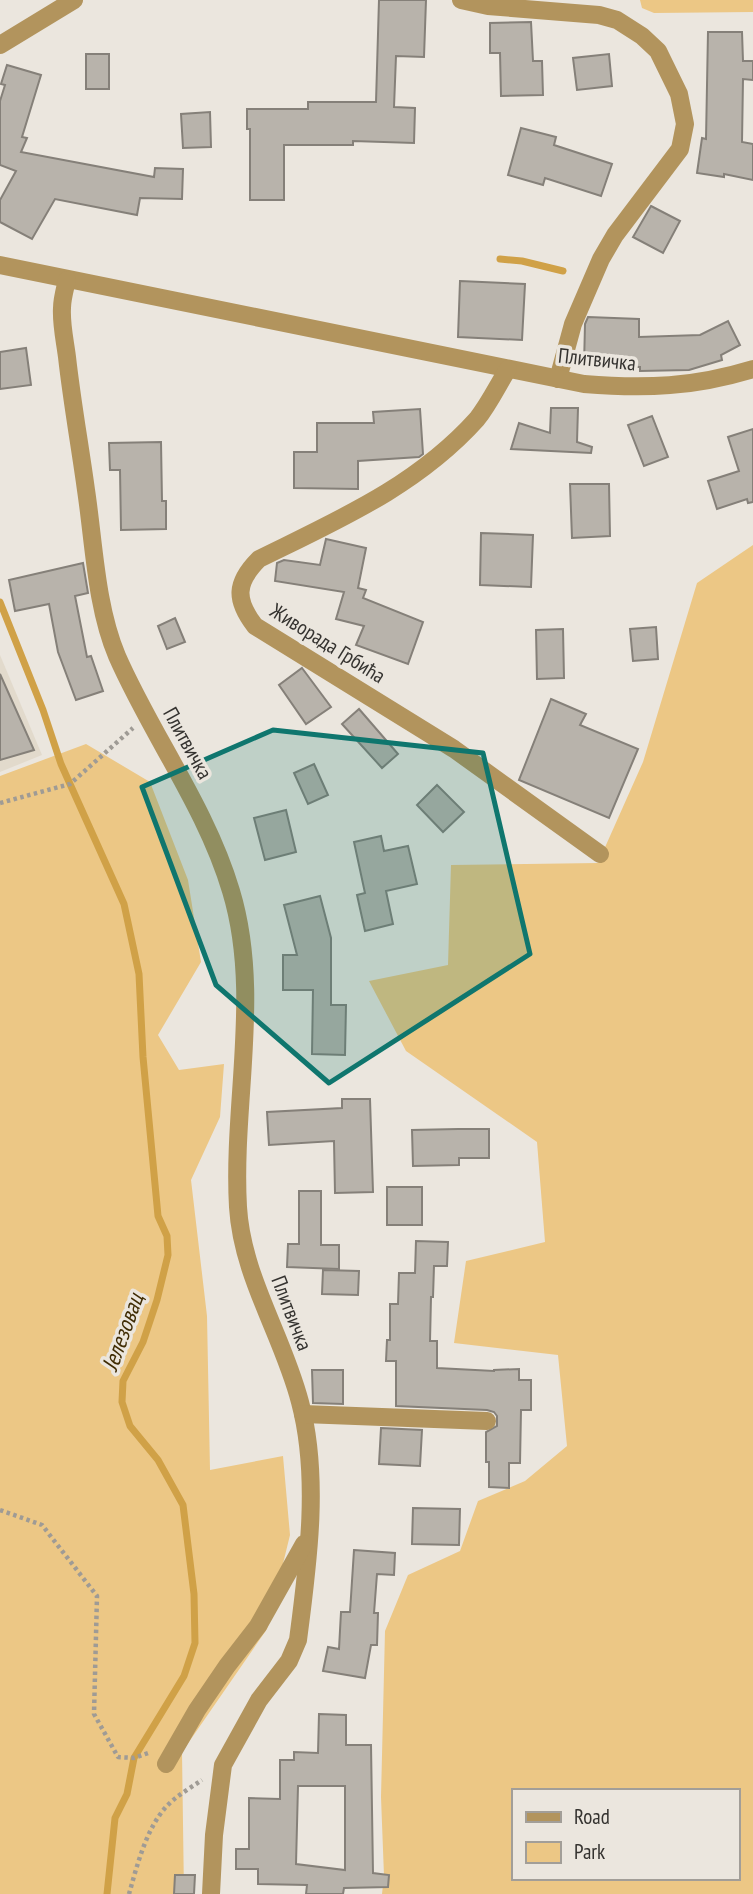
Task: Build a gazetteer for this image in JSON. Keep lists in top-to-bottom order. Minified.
{"streets":{"street":["Плитвичка","Живорада Грбића"]},"crossings":[["Плитвичка","Живорада Грбића"]],"water":["Јелезовац"],"legend":["Road","Park"]}
